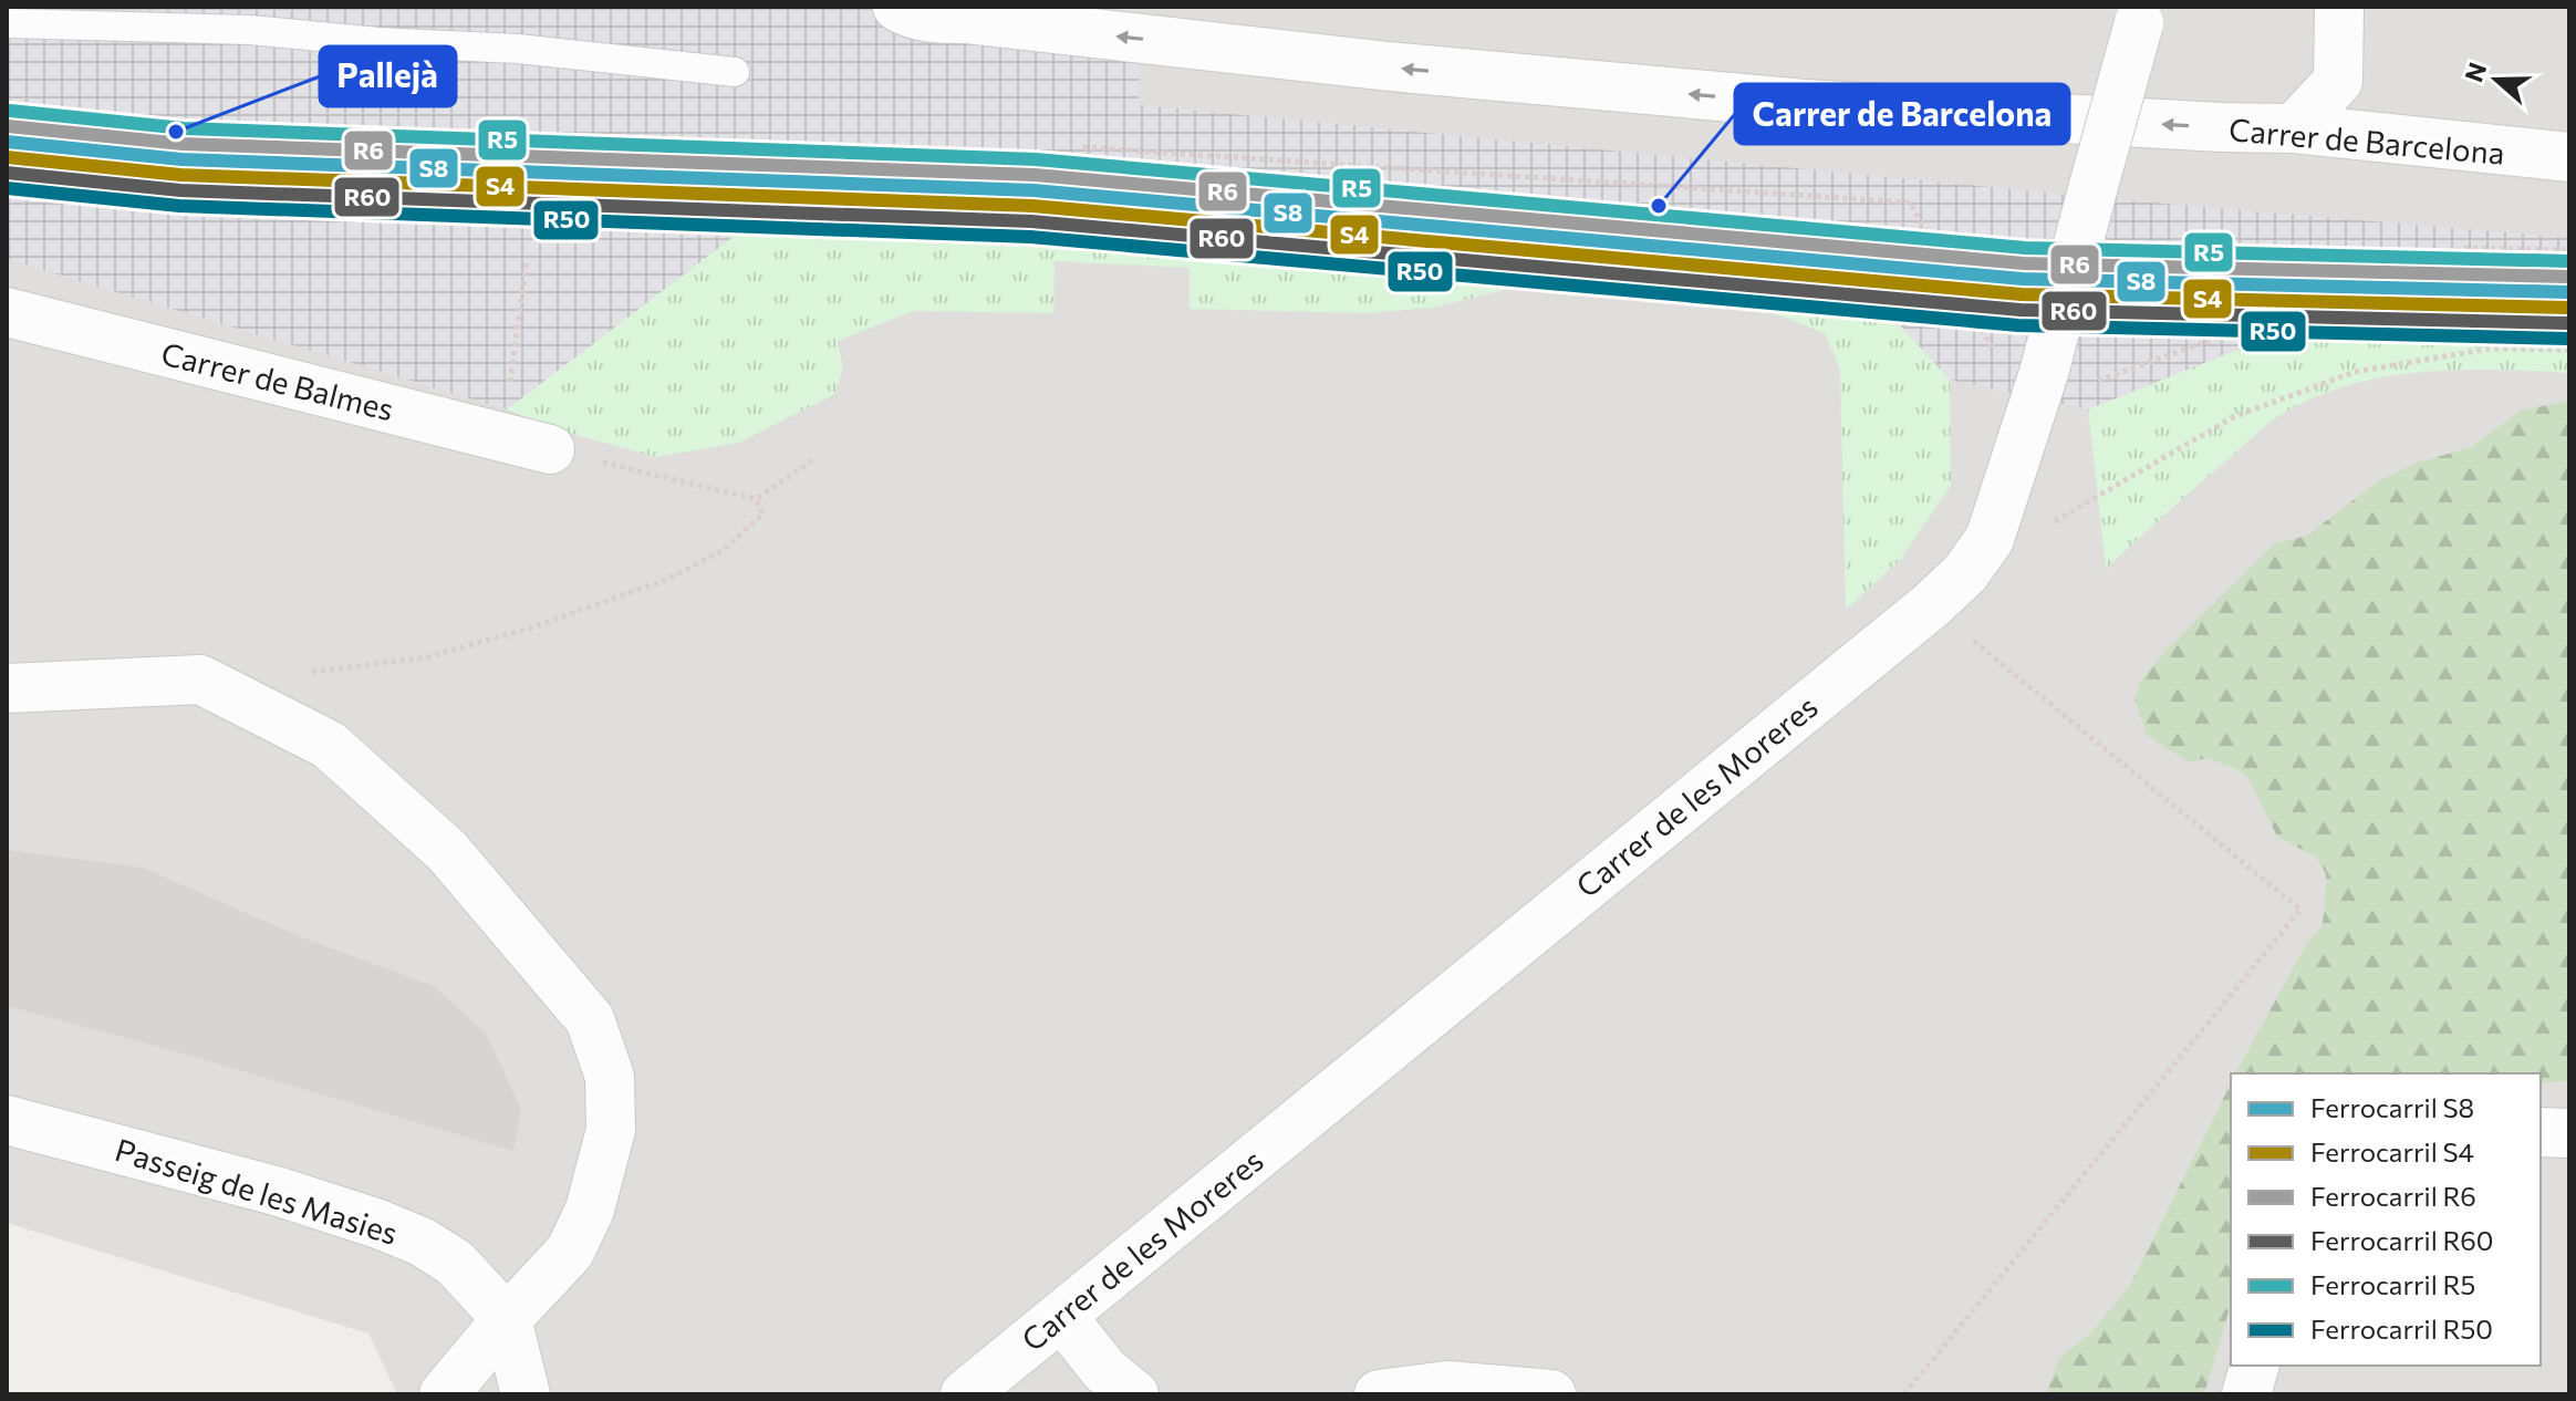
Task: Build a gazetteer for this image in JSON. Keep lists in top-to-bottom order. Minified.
{"streets":{"street":["Carrer de Barcelona","Carrer de Balmes","Carrer de les Moreres","Passeig de les Masies"]},"one_way":["Carrer de Barcelona"],"places":["Pallejà","Carrer de Barcelona"],"lines":["rail line R5","rail line R6","rail line S8","rail line S4","rail line R60","rail line R50"],"legend":["Ferrocarril S8","Ferrocarril S4","Ferrocarril R6","Ferrocarril R60","Ferrocarril R5","Ferrocarril R50"],"north":"left"}
